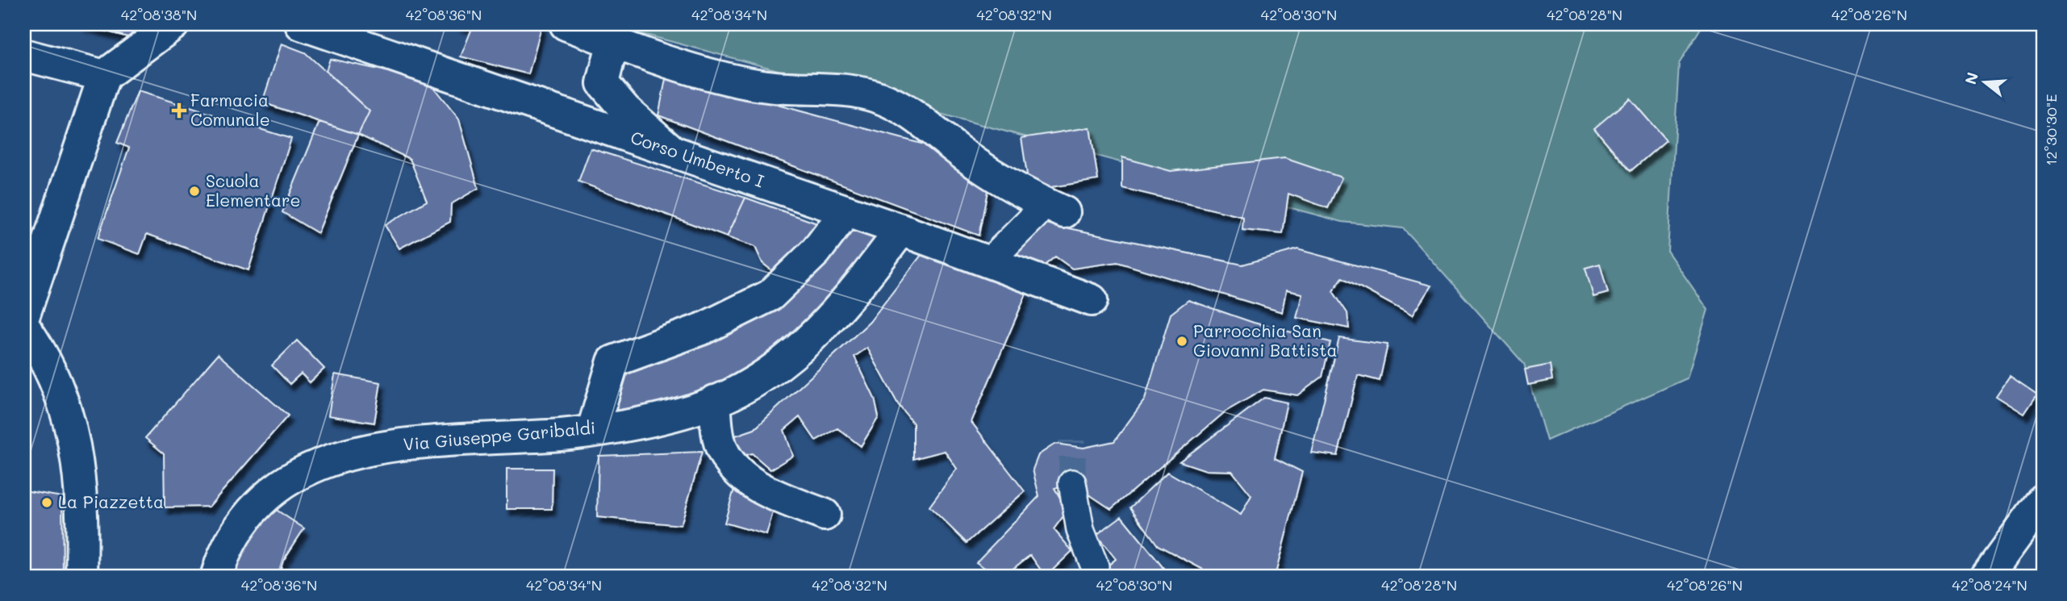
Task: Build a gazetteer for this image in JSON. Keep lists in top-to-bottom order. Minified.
{"streets":{"street":["Corso Umberto I","Via Giuseppe Garibaldi"]},"crossings":[["Corso Umberto I","Via Giuseppe Garibaldi"]],"places":{"health":["Farmacia Comunale"],"other":["Scuola Elementare","Parrocchia San Giovanni Battista","La Piazzetta"]},"north":"left","coordinates":["42°08'38\"N","42°08'36\"N","42°08'34\"N","42°08'32\"N","42°08'30\"N","42°08'28\"N","42°08'26\"N","12°30'30\"E","42°08'24\"N"]}
